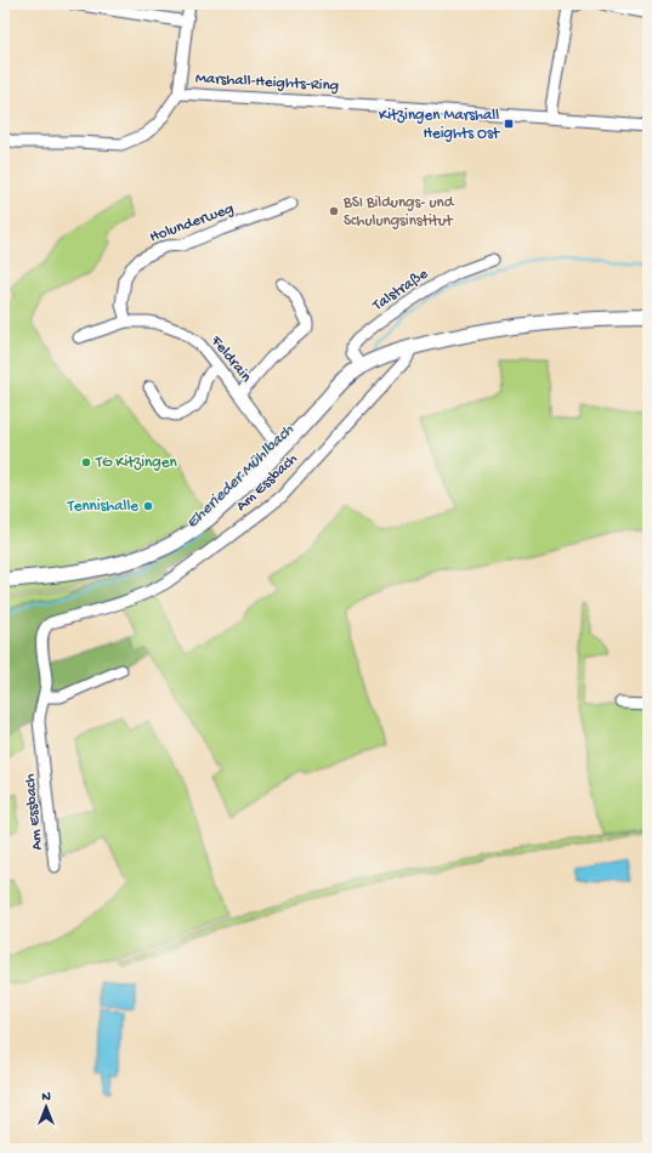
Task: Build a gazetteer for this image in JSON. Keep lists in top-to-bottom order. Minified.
{"streets":{"street":["Marshall-Heights-Ring","Holunderweg","Talstraße","Feldrain","Am Essbach"]},"crossings":[["Holunderweg","Feldrain"]],"water":["Eherieder Mühlbach"],"places":{"transit":["Kitzingen Marshall Heights Ost"],"other":["BSI Bildungs- und Schulungsinstitut","TG Kitzingen","Tennishalle"]},"north":"top"}
